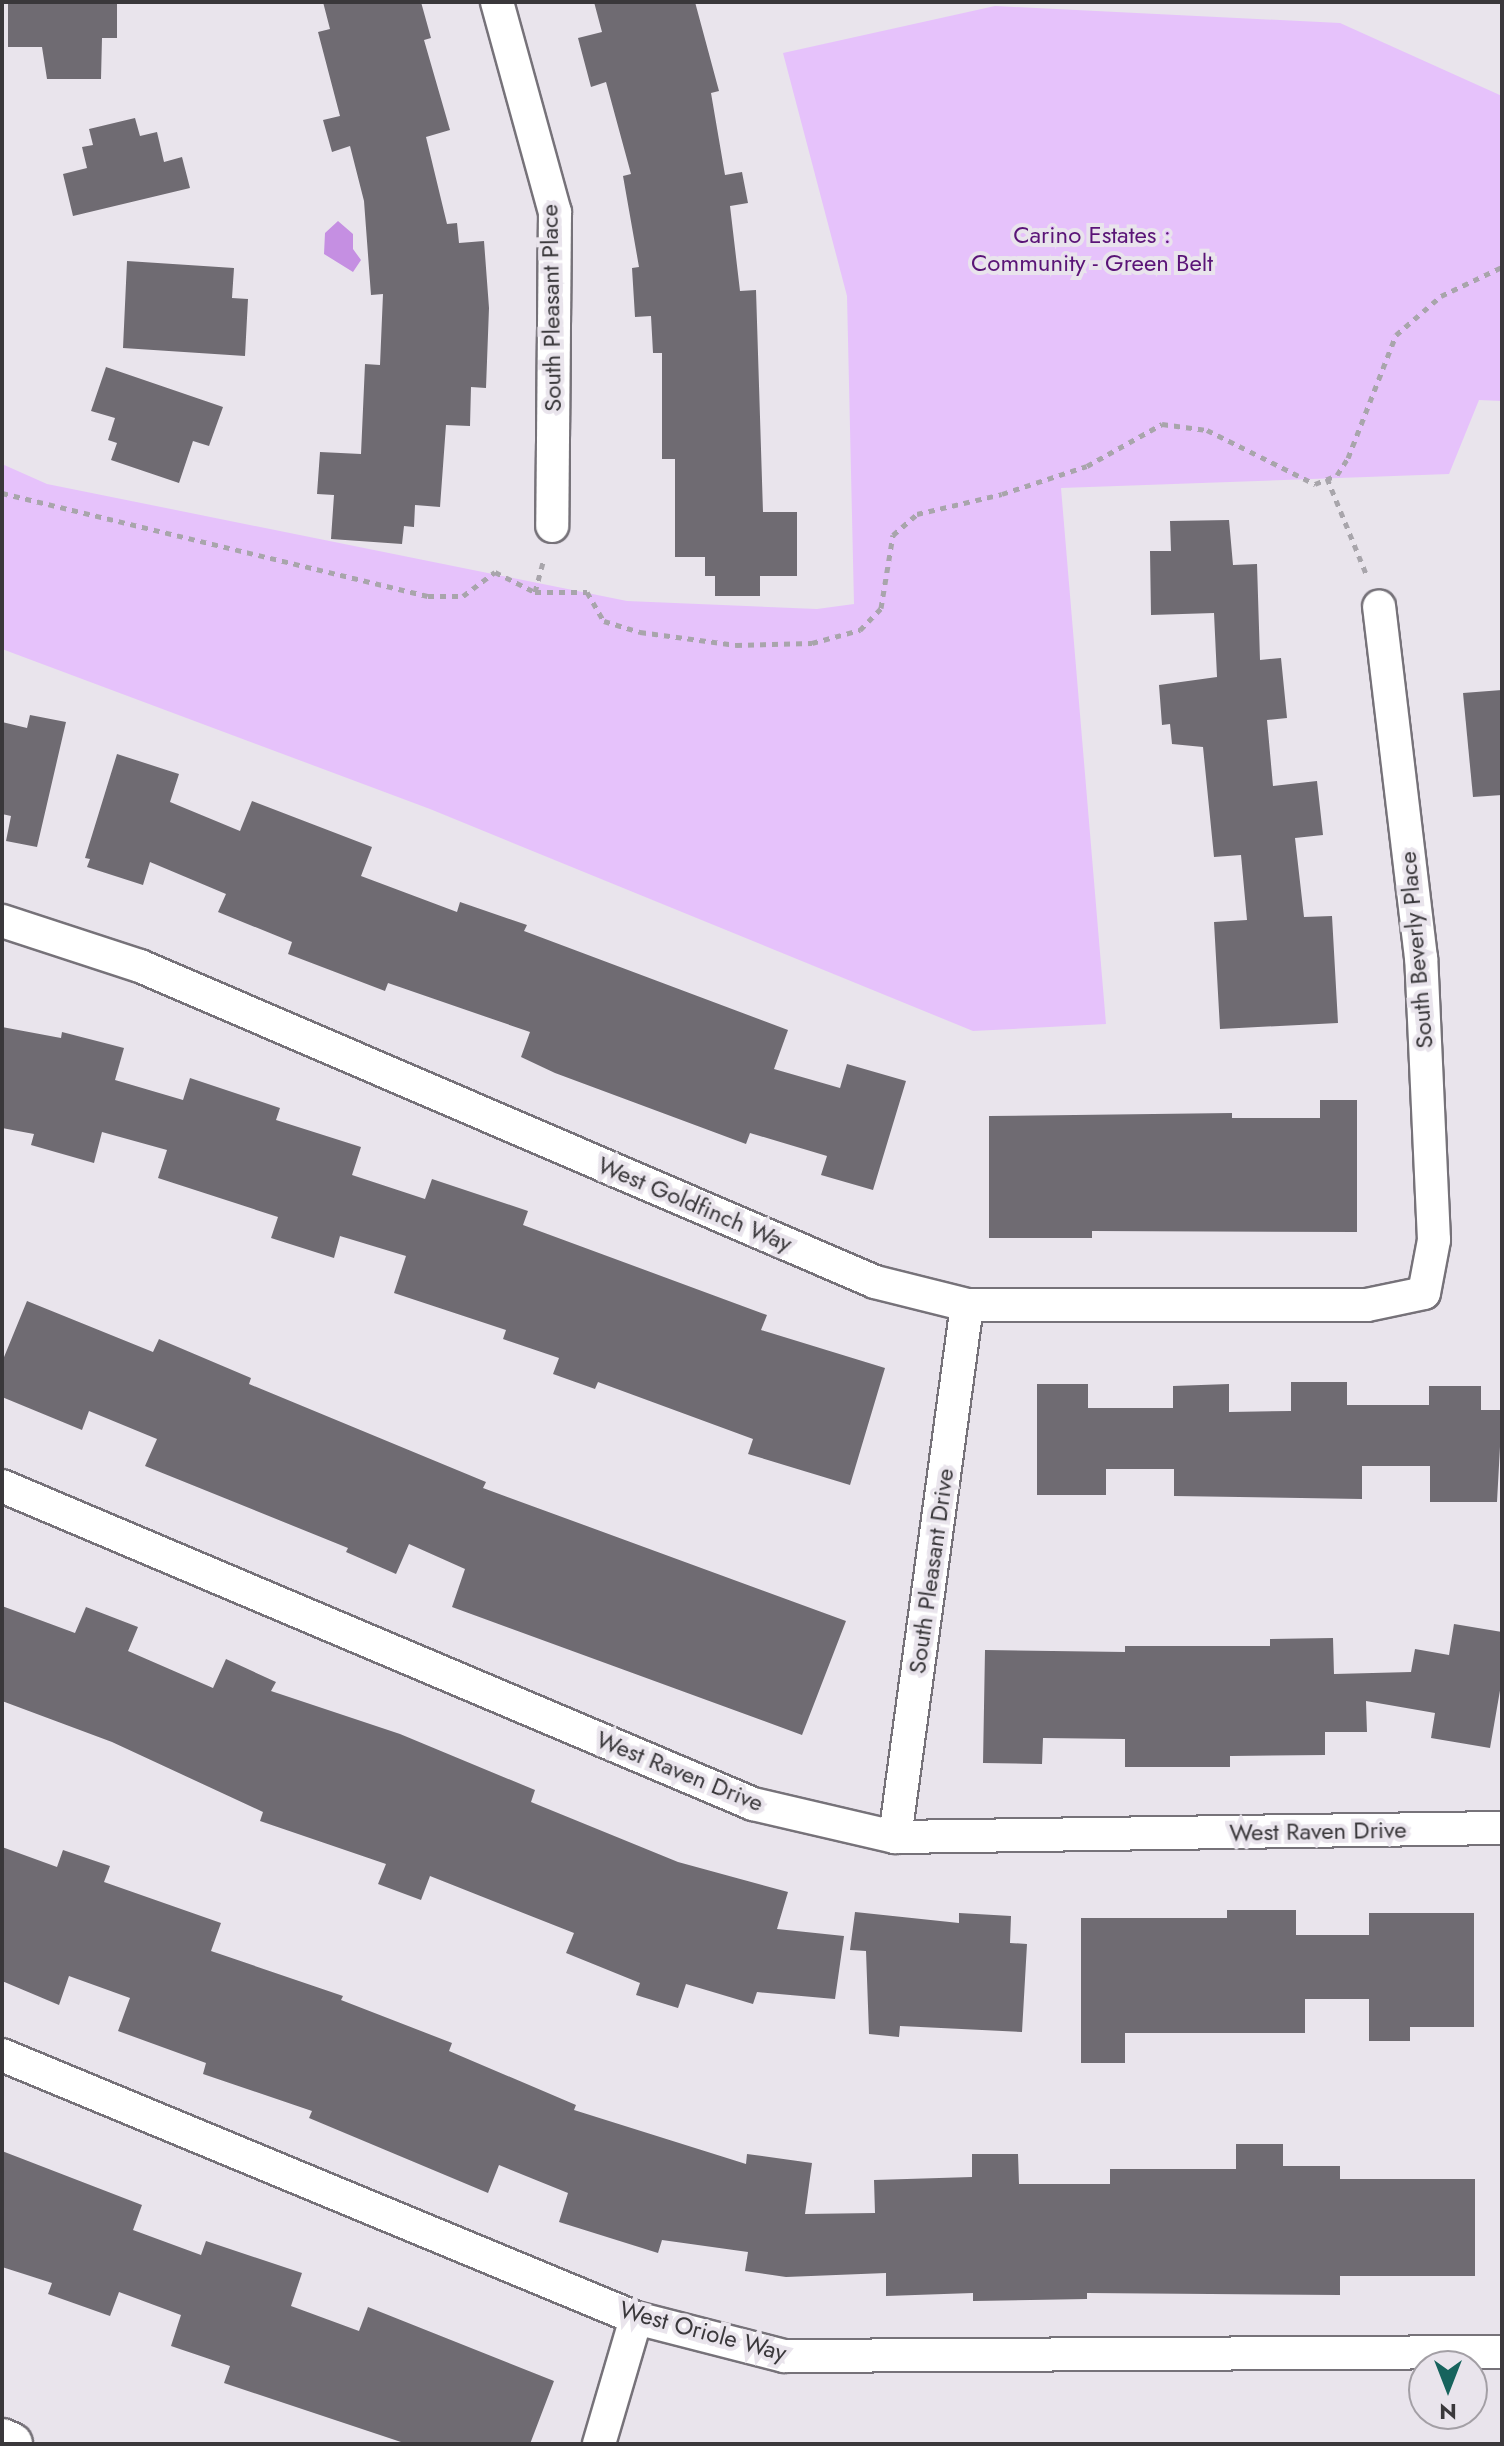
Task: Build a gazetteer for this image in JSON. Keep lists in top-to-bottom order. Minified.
{"streets":{"street":["South Pleasant Place","South Beverly Place","West Goldfinch Way","South Pleasant Drive","West Raven Drive","West Oriole Way"]},"crossings":[["South Beverly Place","West Goldfinch Way"],["West Goldfinch Way","South Pleasant Drive"],["South Pleasant Drive","West Raven Drive"]],"parks":["Carino Estates : Community - Green Belt"],"north":"bottom"}
